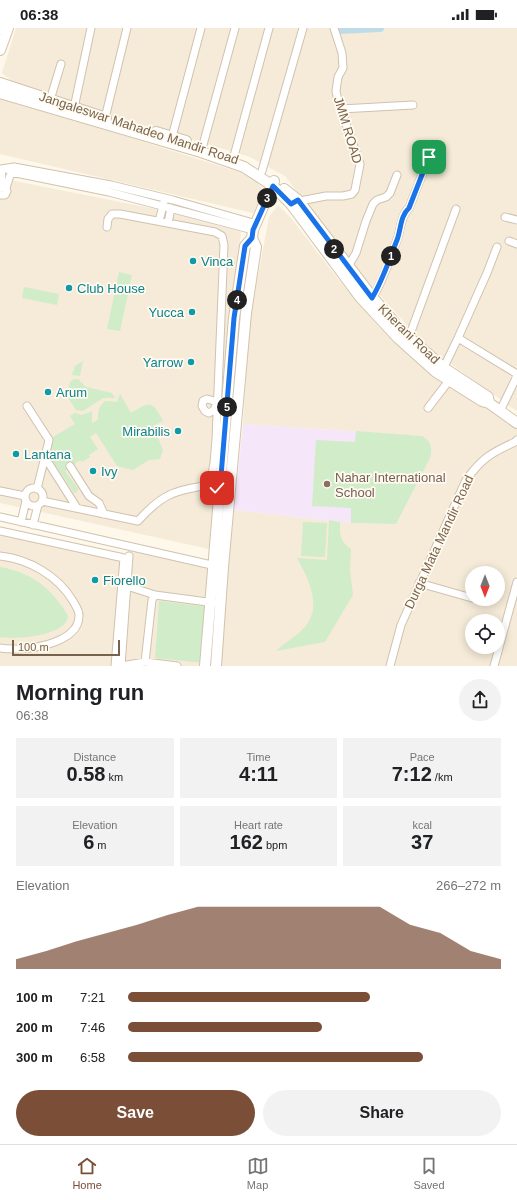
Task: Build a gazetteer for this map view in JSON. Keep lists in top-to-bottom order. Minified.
{"streets":{"main road":["Jangaleswar Mahadeo Mandir Road","Kherani Road"],"street":["JMM ROAD","Durga Mata Mandir Road"]},"crossings":[["Jangaleswar Mahadeo Mandir Road","Kherani Road"],["JMM ROAD","Kherani Road"]],"places":["Vinca","Club House","Yucca","Yarrow","Arum","Mirabilis","Lantana","Ivy","Nahar International School","Fiorello"],"scale_bar":"100 m","north":"bottom","page":{"status":"06:38","pins":["3","2","1","4","5"],"scale":"100 m","heading":["Morning run","06:38"],"stats":[["Distance","0.58 km"],["Time","4:11"],["Pace","7:12 /km"],["Elevation","6 m"],["Heart rate","162 bpm"],["kcal","37"]],"chart":["Elevation","266–272 m"],"list":[{"name":"100 m","note":"7:21"},{"name":"200 m","note":"7:46"},{"name":"300 m","note":"6:58"}],"buttons":["Save","Share"],"tabs":["Home","Map","Saved"]}}
